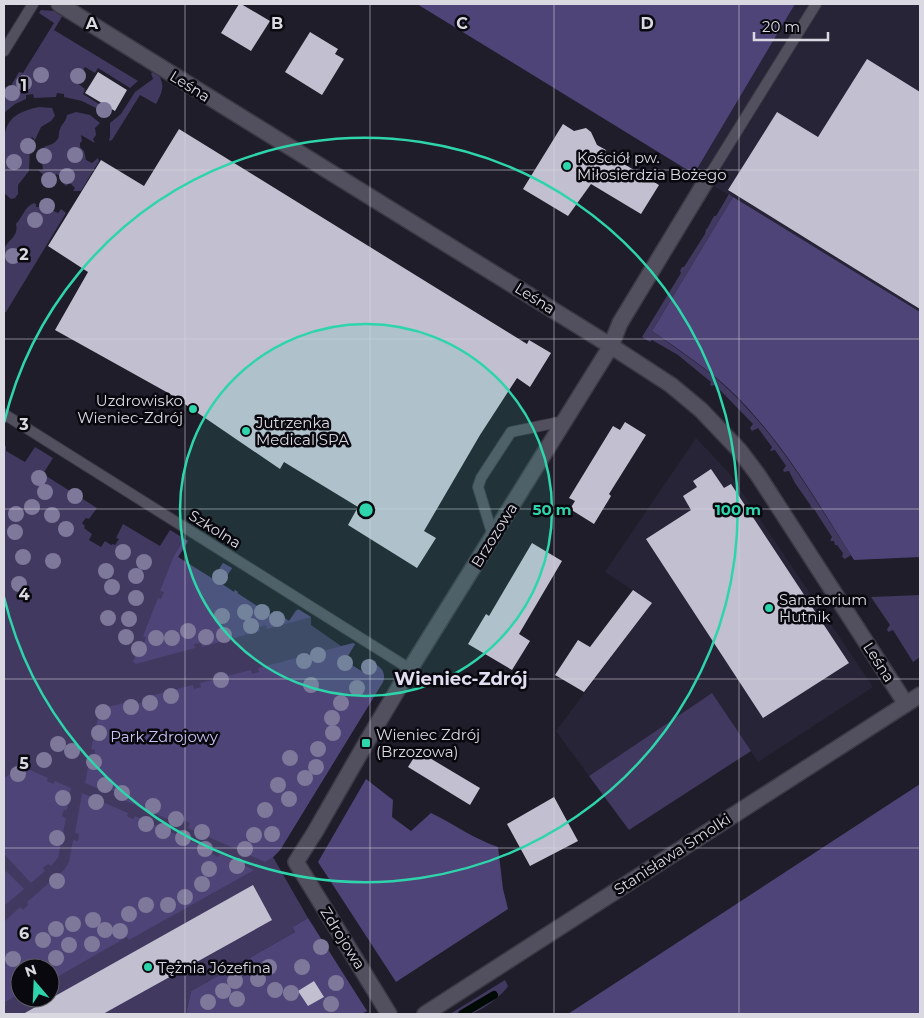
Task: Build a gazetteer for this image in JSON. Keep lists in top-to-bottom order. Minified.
{"streets":{"street":["Leśna","Brzozowa","Stanisława Smolki","Zdrojowa"],"lane":["Szkolna"]},"crossings":[["Leśna","Brzozowa"],["Leśna","Stanisława Smolki"],["Szkolna","Brzozowa"],["Brzozowa","Zdrojowa"]],"districts":["Wieniec-Zdrój"],"parks":["Park Zdrojowy"],"places":{"other":["Kościół pw. Miłosierdzia Bożego","Uzdrowisko Wieniec-Zdrój","Jutrzenka Medical SPA","Sanatorium Hutnik","Tężnia Józefina"],"transit":["Wieniec Zdrój (Brzozowa)"]},"scale_bar":"20 m","north":"top","grid":{"columns":["A","B","C","D"],"rows":["1","2","3","4","5","6"]},"rings":["50 m","100 m"]}
